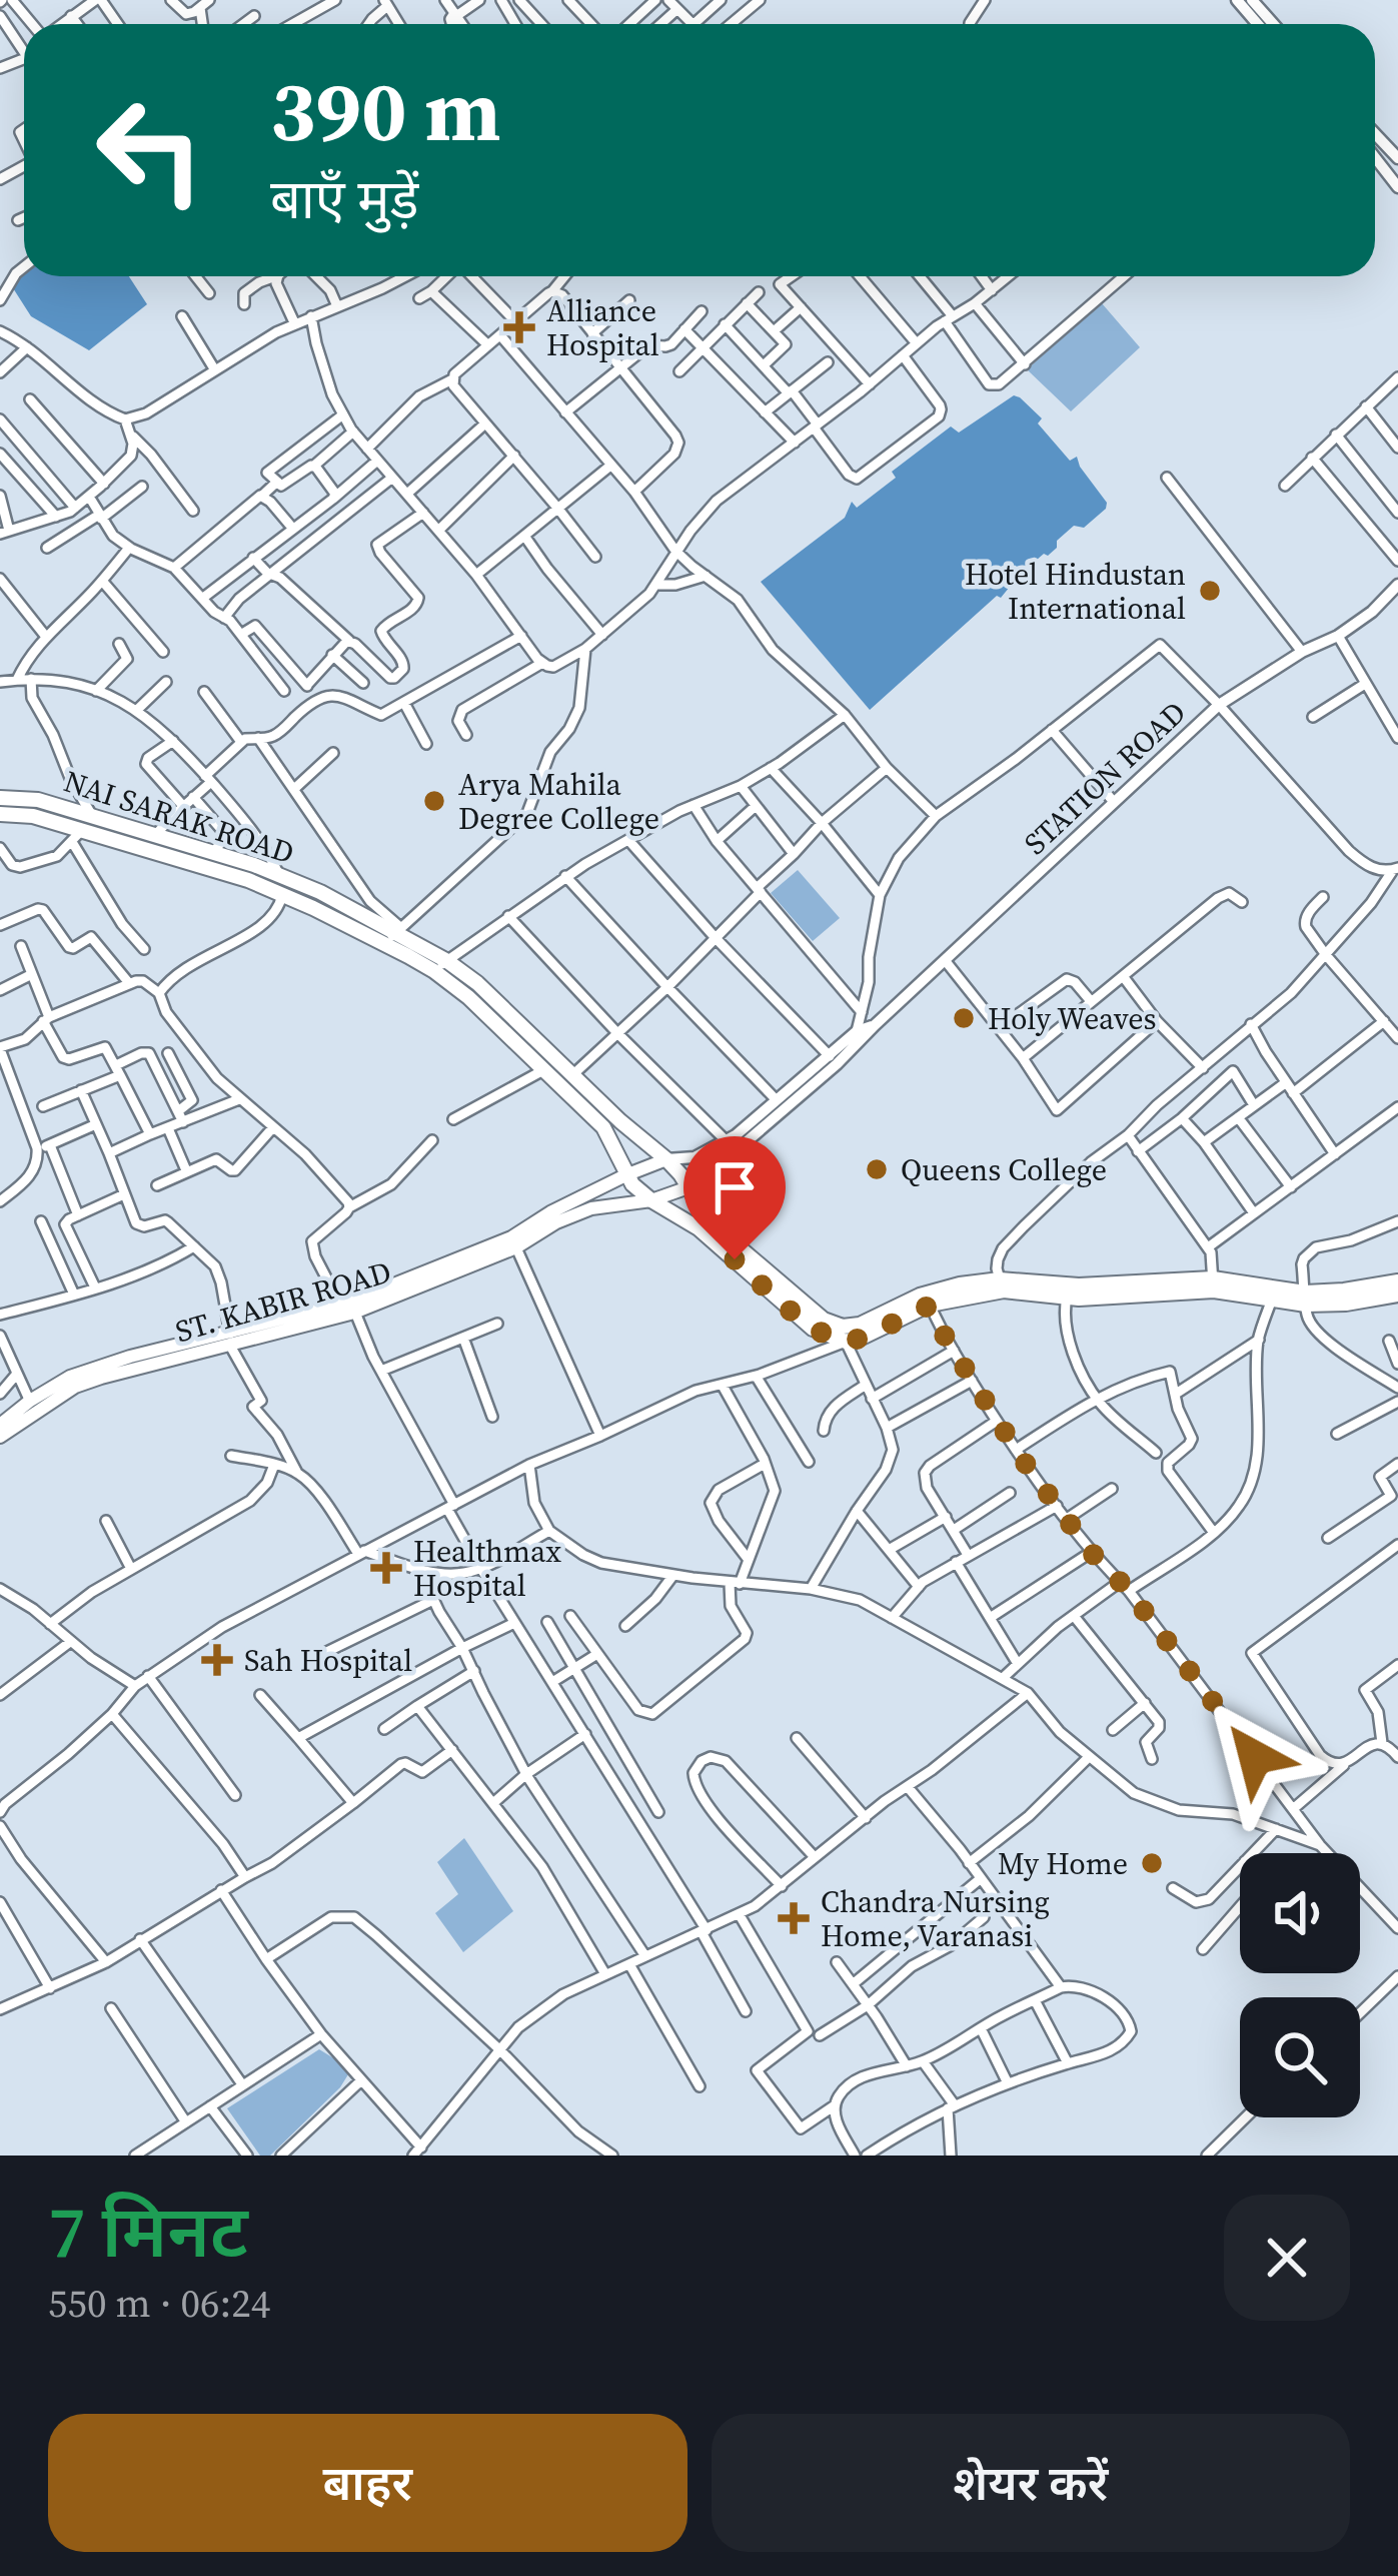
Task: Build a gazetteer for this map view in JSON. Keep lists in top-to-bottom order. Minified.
{"streets":{"main road":["NAI SARAK ROAD","ST. KABIR ROAD"],"street":["STATION ROAD"]},"crossings":[["STATION ROAD","NAI SARAK ROAD"],["STATION ROAD","ST. KABIR ROAD"],["NAI SARAK ROAD","ST. KABIR ROAD"]],"places":{"health":["Alliance Hospital","Healthmax Hospital","Sah Hospital","Chandra Nursing Home, Varanasi"],"other":["Hotel Hindustan International","Arya Mahila Degree College","Holy Weaves","Queens College","My Home"]},"page":{"turn":["390 m","बाएँ मुड़ें"],"heading":["7 मिनट","550 m · 06:24"],"buttons":["बाहर","शेयर करें"]}}
